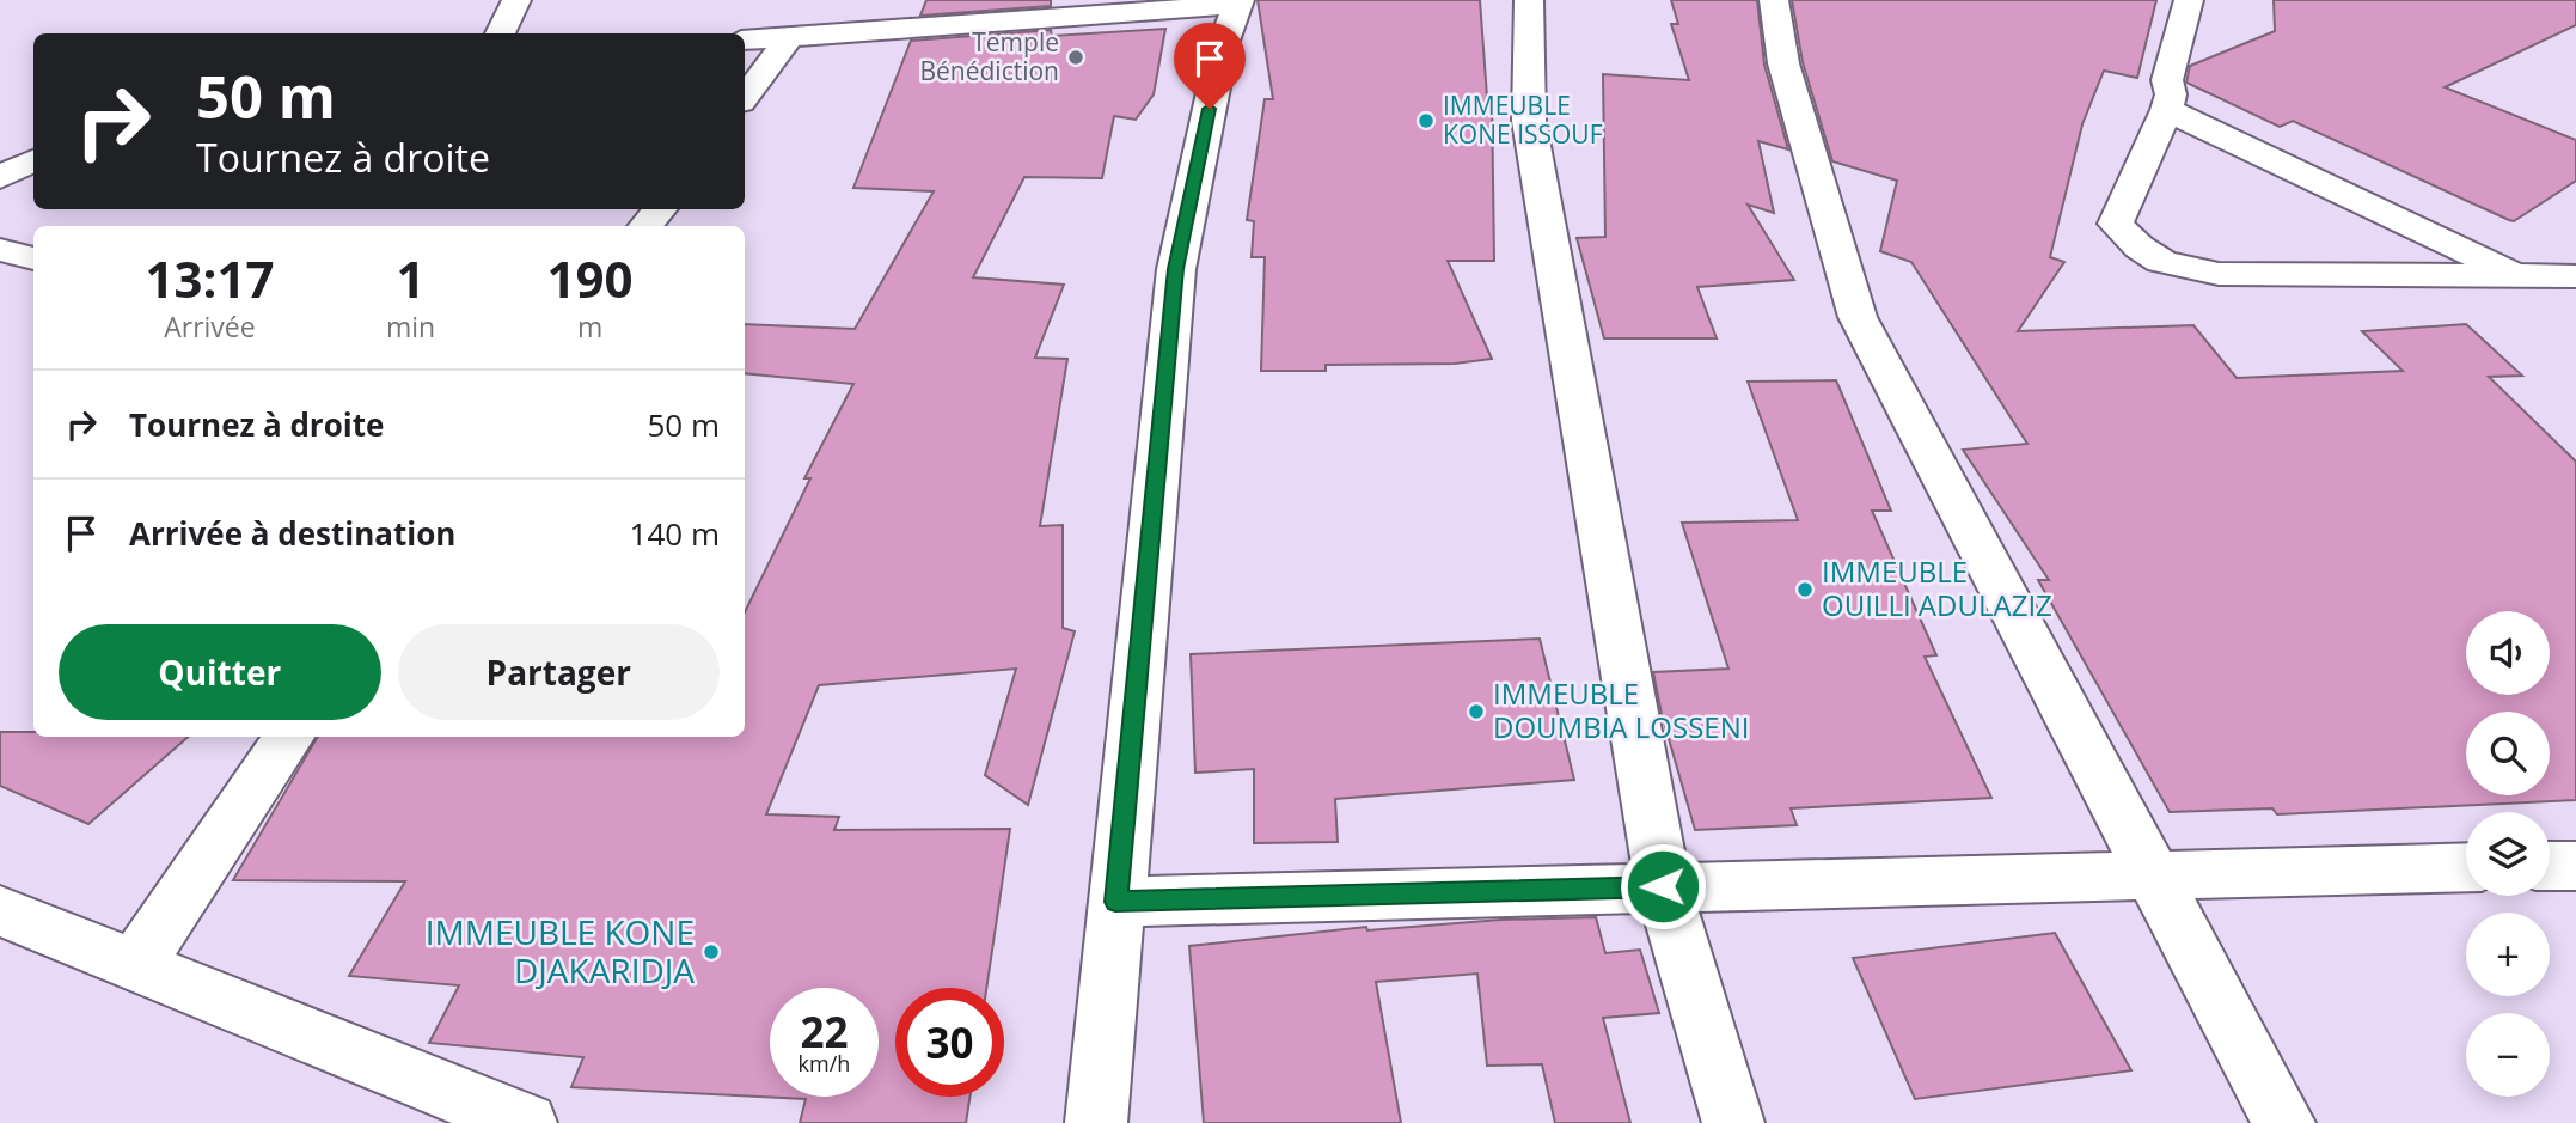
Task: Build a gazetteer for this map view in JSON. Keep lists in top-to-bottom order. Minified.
{"places":["Temple Bénédiction","IMMEUBLE KONE ISSOUF","IMMEUBLE OUILLI ADULAZIZ","IMMEUBLE DOUMBIA LOSSENI","IMMEUBLE KONE DJAKARIDJA"],"page":{"turn":["50 m","Tournez à droite"],"eta":["13:17","Arrivée","1","min","190","m"],"list":[{"name":"Tournez à droite","value":"50 m"},{"name":"Arrivée à destination","value":"140 m"}],"buttons":["Quitter","Partager"],"map_buttons":["+","−"],"speed":"22 km/h","limit":"30"}}
